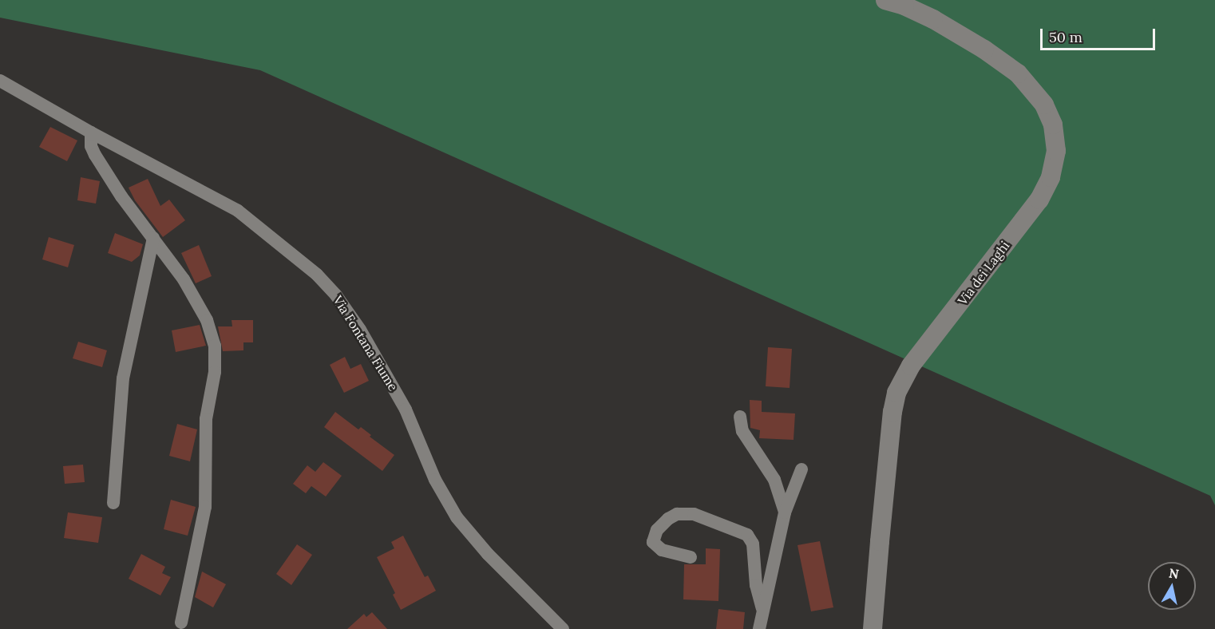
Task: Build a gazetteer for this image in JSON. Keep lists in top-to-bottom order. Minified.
{"streets":{"main road":["Via dei Laghi"],"street":["Via Fontana Fiume"]},"scale_bar":"50 m","north":"top"}
